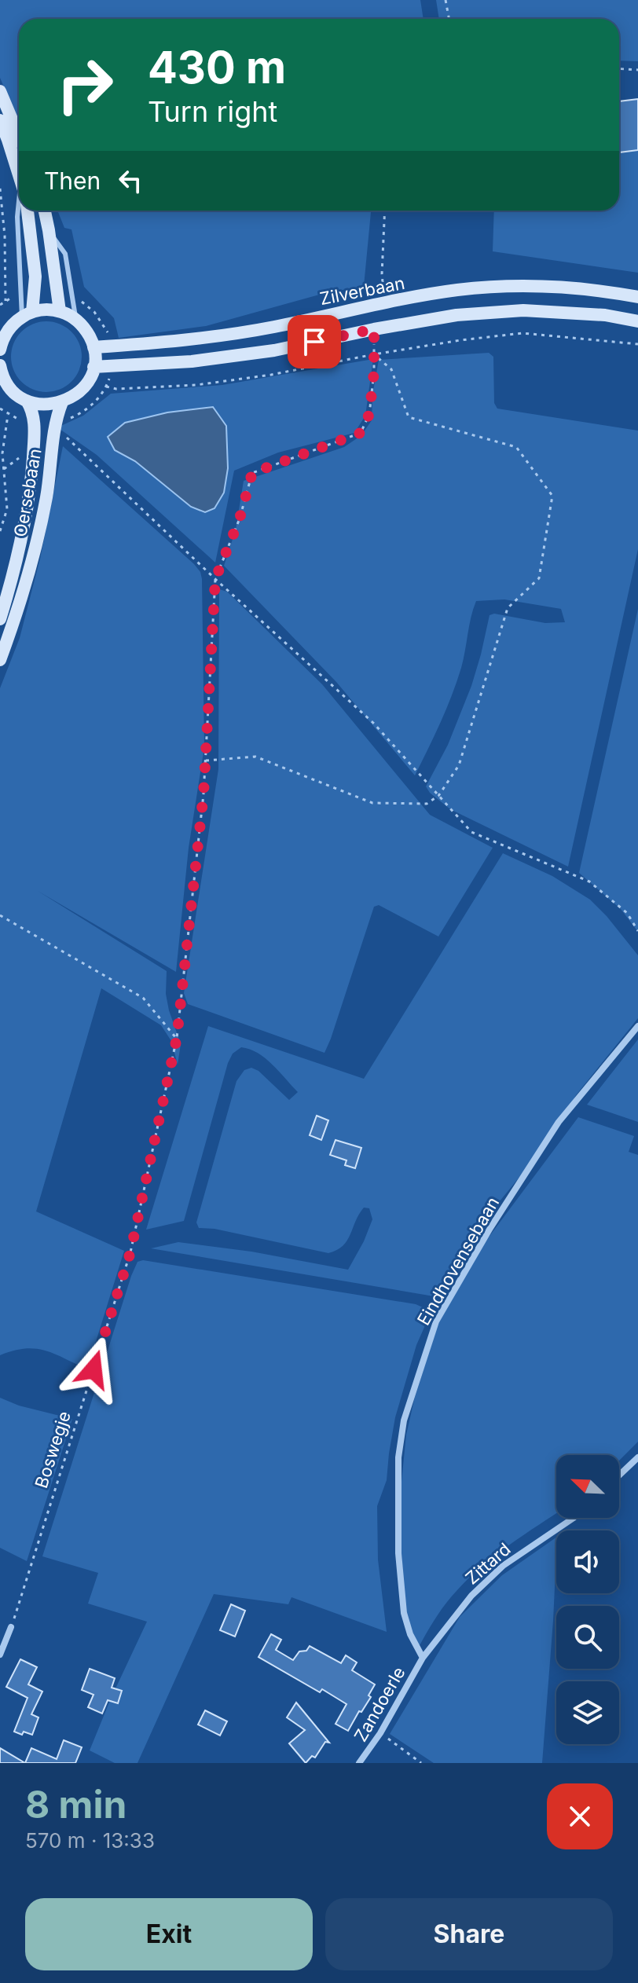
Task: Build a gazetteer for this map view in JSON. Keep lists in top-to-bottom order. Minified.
{"streets":{"main road":["Zilverbaan","Oersebaan"],"street":["Eindhovensebaan","Zittard","Zandoerle"],"path":["Boswegje"]},"crossings":[["Eindhovensebaan","Zittard"],["Eindhovensebaan","Zandoerle"],["Zittard","Zandoerle"]],"north":"top left","page":{"turn":["430 m","Turn right"],"then":"Then","heading":["8 min","570 m · 13:33"],"buttons":["Exit","Share"]}}
